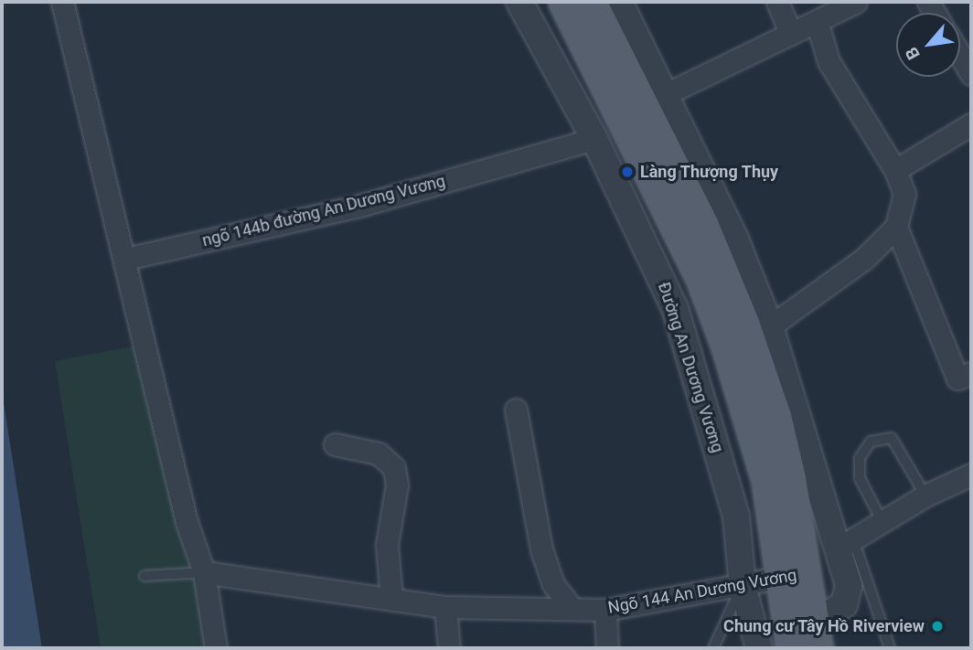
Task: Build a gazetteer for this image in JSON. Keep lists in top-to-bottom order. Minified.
{"streets":{"street":["ngõ 144b đường An Dương Vương","Đường An Dương Vương","Ngõ 144 An Dương Vương"]},"crossings":[["ngõ 144b đường An Dương Vương","Đường An Dương Vương"],["Đường An Dương Vương","Ngõ 144 An Dương Vương"]],"places":["Làng Thượng Thụy","Chung cư Tây Hồ Riverview"],"north":"bottom left"}
